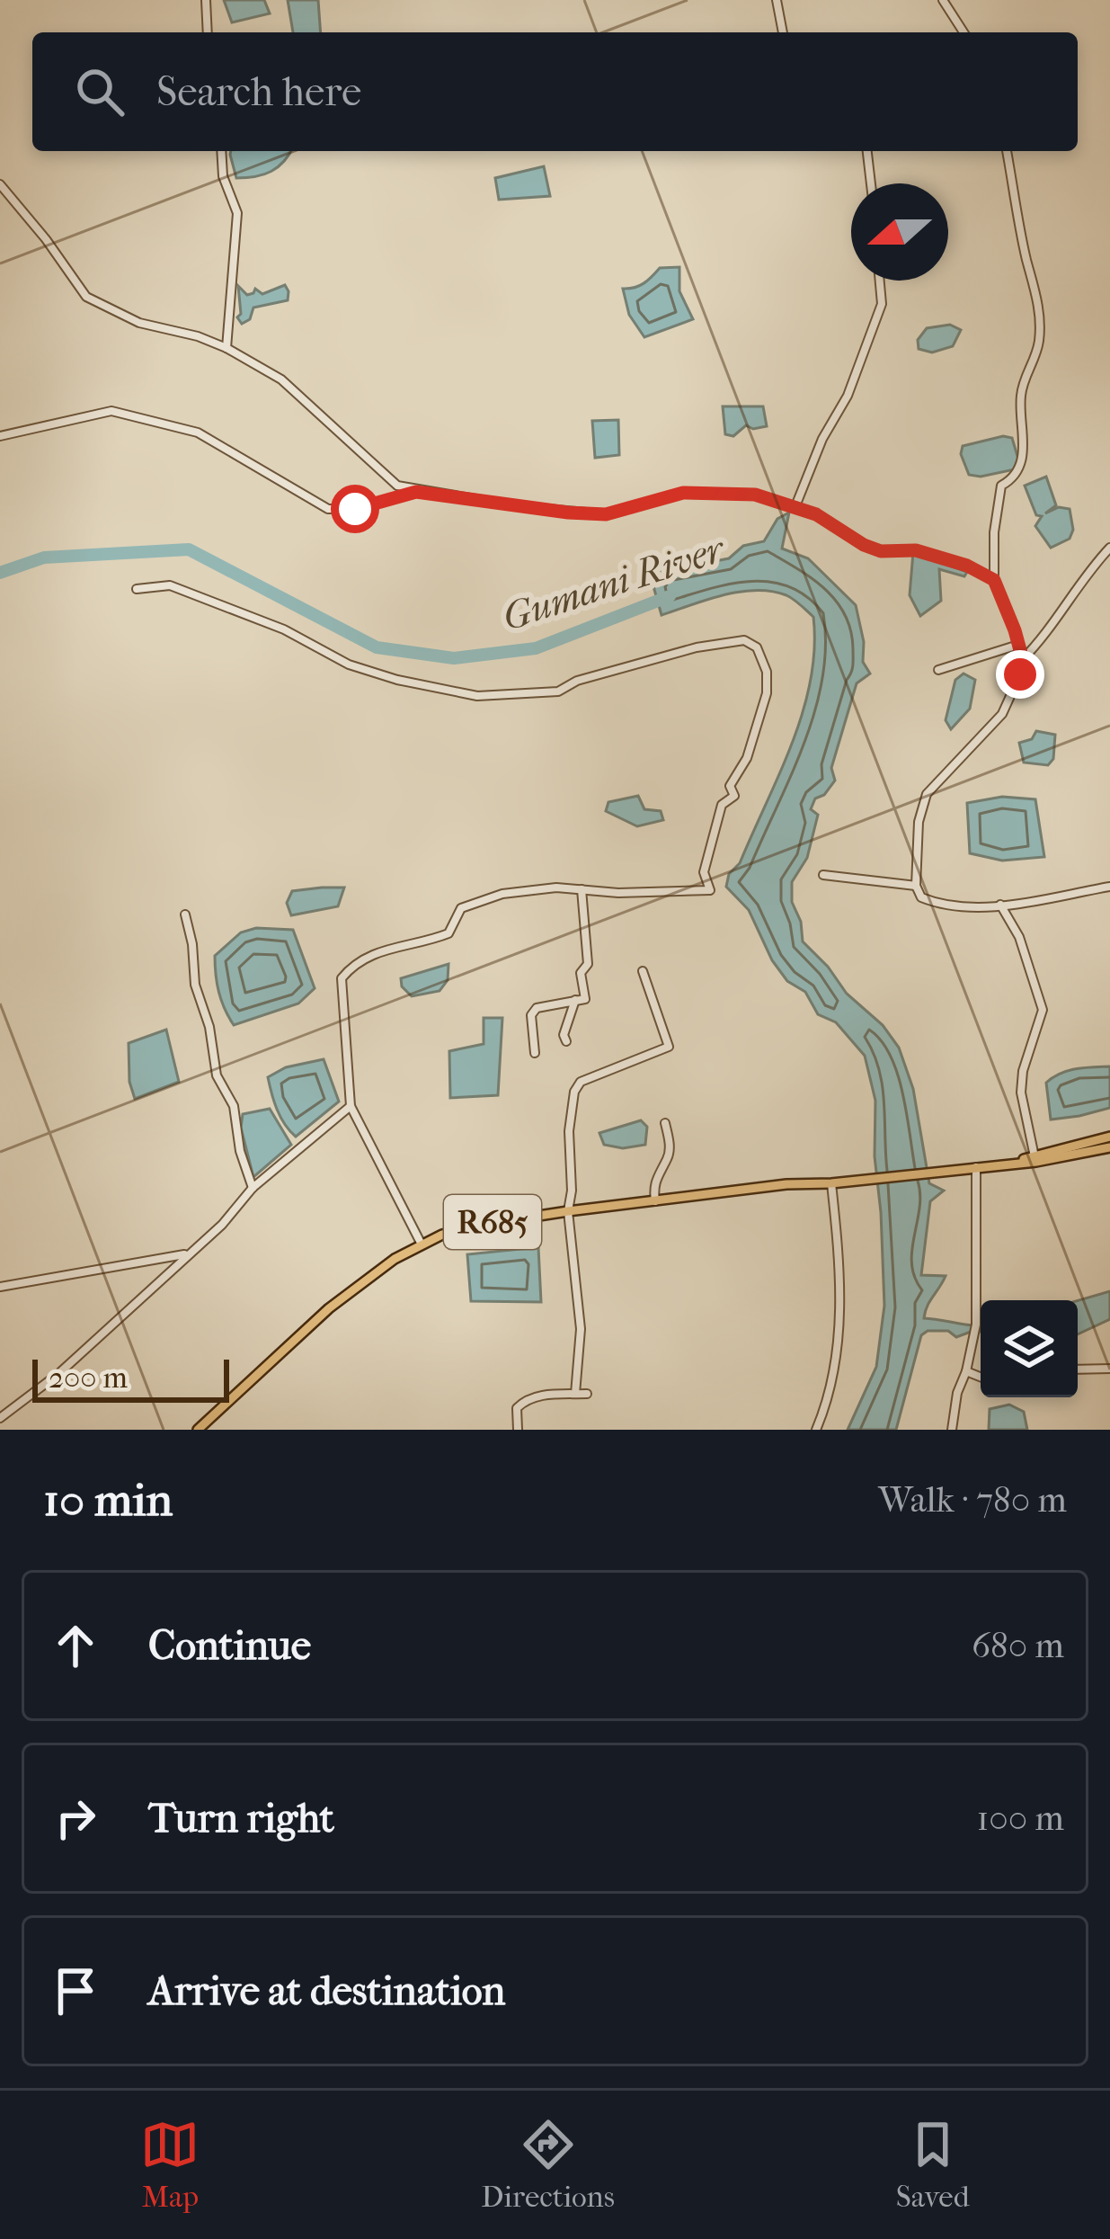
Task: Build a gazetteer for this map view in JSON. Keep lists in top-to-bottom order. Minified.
{"streets":{"main road":["R685"]},"water":["Gumani River"],"scale_bar":"200 m","north":"left","page":{"search":"Search here","scale":"200 m","heading":["10 min","Walk · 780 m"],"list":[["Continue","680 m"],["Turn right","100 m"],"Arrive at destination"],"nav":["Map","Directions","Saved"]}}
